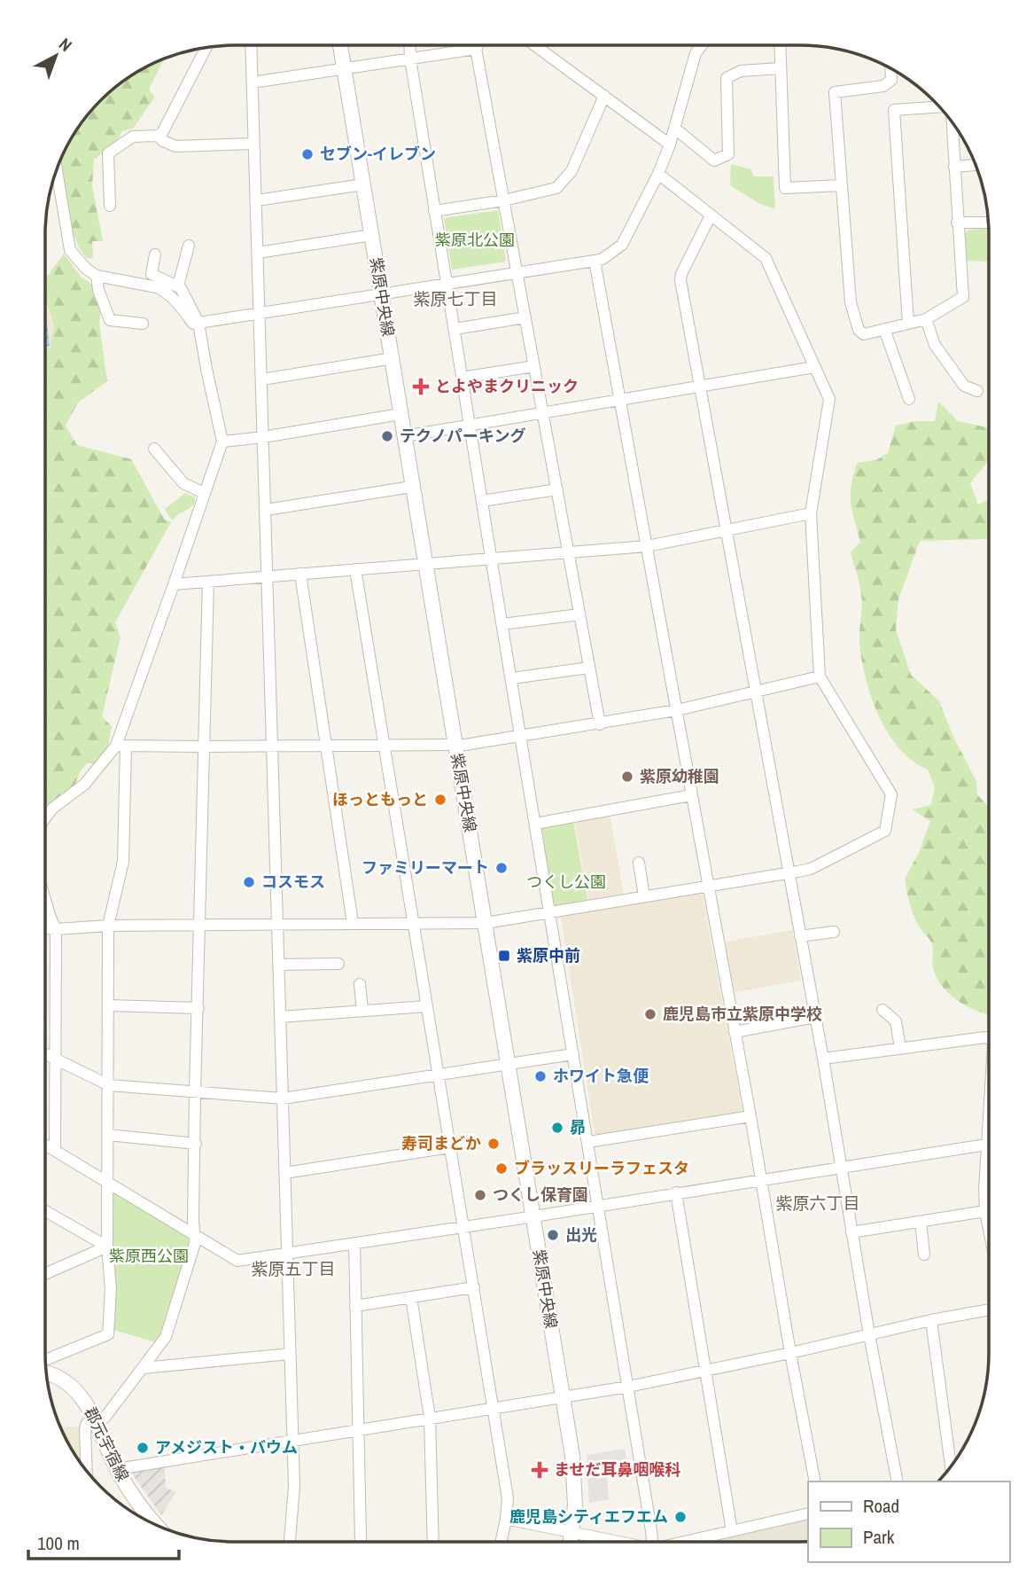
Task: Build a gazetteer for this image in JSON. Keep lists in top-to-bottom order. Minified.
{"streets":{"street":["紫原中央線","郡元宇宿線"]},"districts":["紫原七丁目","紫原六丁目","紫原五丁目"],"parks":["紫原北公園","つくし公園","紫原西公園"],"places":{"other":["セブン-イレブン","テクノパーキング","紫原幼稚園","ほっともっと","ファミリーマート","コスモス","鹿児島市立紫原中学校","ホワイト急便","昴","寿司まどか","ブラッスリーラフェスタ","つくし保育園","出光","アメジスト・バウム","鹿児島シティエフエム"],"health":["とよやまクリニック","ませだ耳鼻咽喉科"],"transit":["紫原中前"]},"legend":["Road","Park"],"scale_bar":"100 m","north":"top right"}
